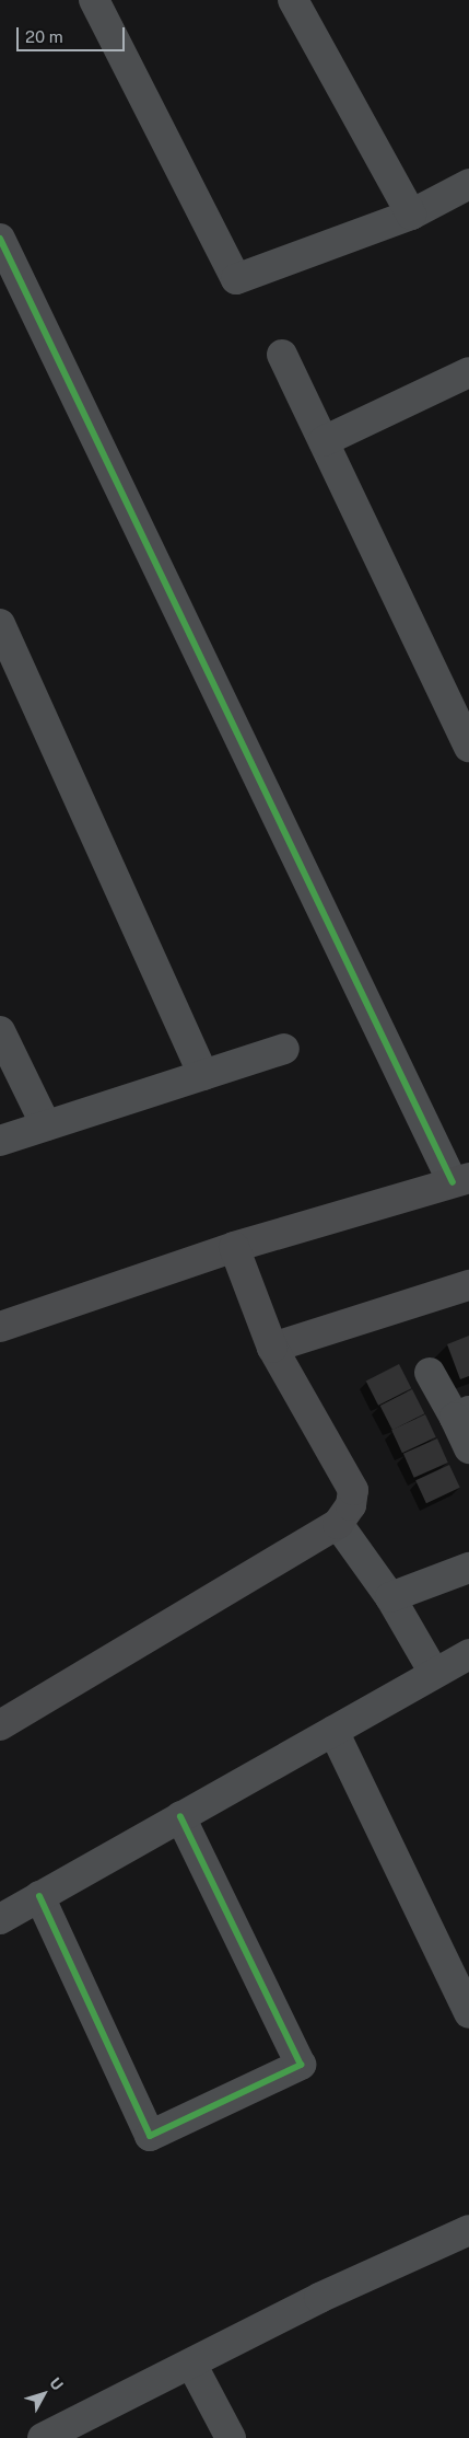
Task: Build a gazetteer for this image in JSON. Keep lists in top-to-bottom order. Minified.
{"scale_bar":"20 m","north":"top right"}
